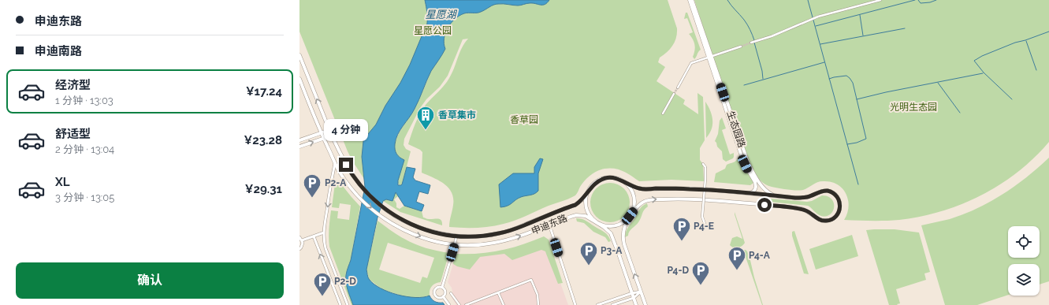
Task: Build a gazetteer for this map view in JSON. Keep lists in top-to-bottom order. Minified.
{"streets":{"street":["生态园路","申迪东路"]},"water":["星愿湖"],"parks":["星愿公园","光明生态园","香草园"],"places":{"building":["香草集市"],"parking":["P2-A","P4-E","P3-A","P4-A","P4-D","P2-D"]},"page":{"banner":["申迪东路","申迪南路"],"list":[{"name":"经济型","note":"1 分钟 · 13:03","value":"¥17.24"},{"name":"舒适型","note":"2 分钟 · 13:04","value":"¥23.28"},{"name":"XL","note":"3 分钟 · 13:05","value":"¥29.31"}],"bubble":"4 分钟","buttons":"确认"}}
